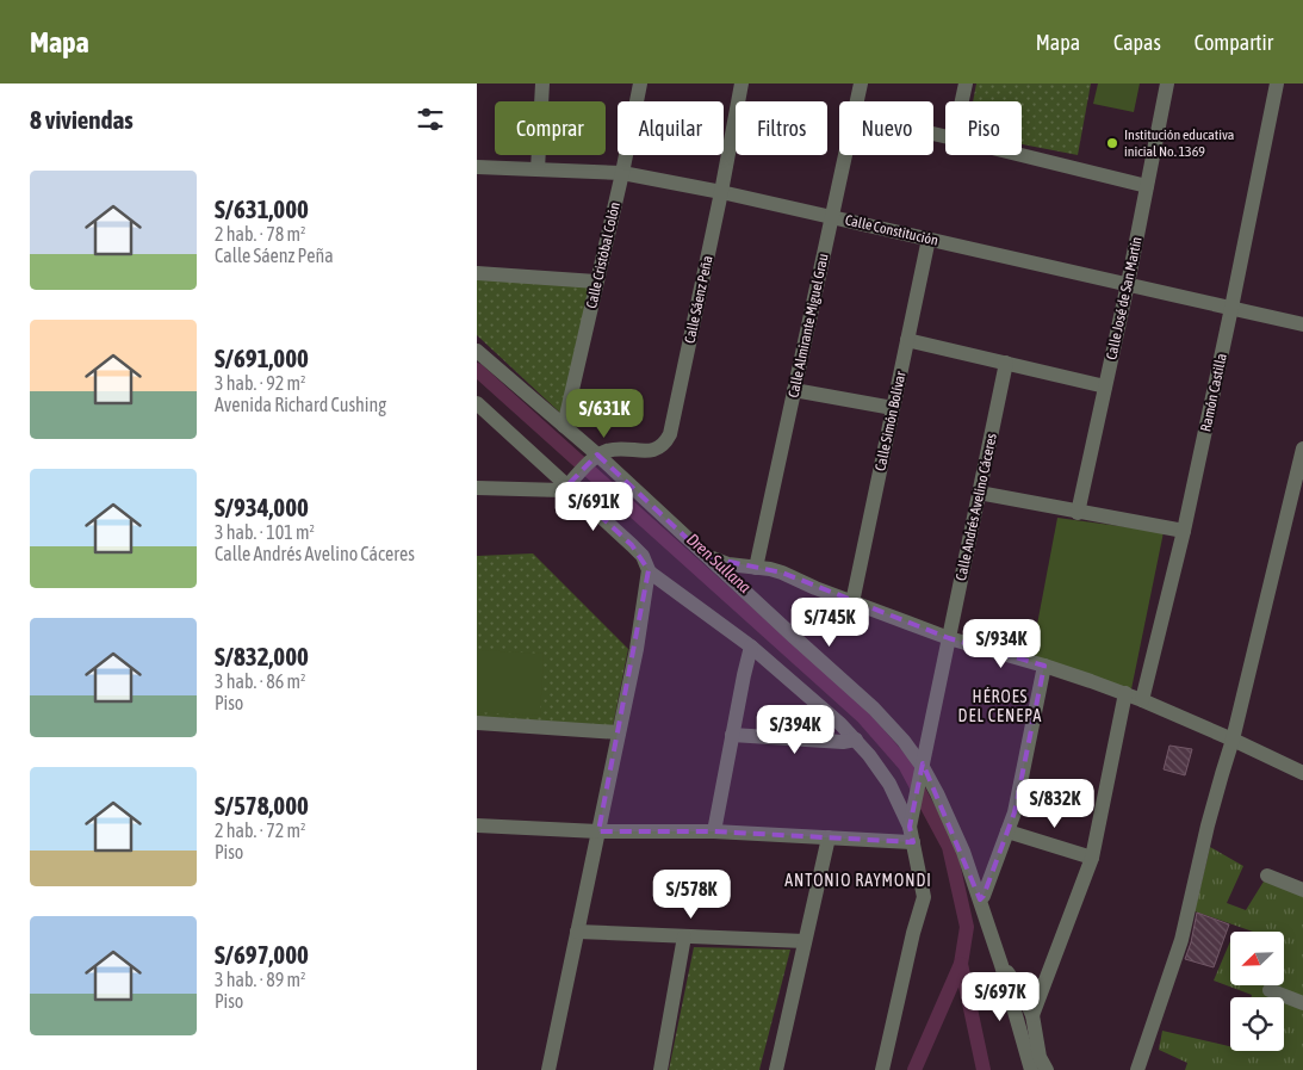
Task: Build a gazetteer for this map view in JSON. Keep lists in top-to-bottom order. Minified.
{"streets":{"street":["Calle Constitución","Calle Cristóbal Colón","Calle José de San Martín","Calle Sáenz Peña","Calle Almirante Miguel Grau","Ramón Castilla","Calle Simón Bolívar","Calle Andrés Avelino Cáceres"]},"crossings":[["Calle Constitución","Calle Cristóbal Colón"],["Calle Constitución","Calle José de San Martín"],["Calle Constitución","Calle Sáenz Peña"],["Calle Constitución","Calle Almirante Miguel Grau"],["Calle Constitución","Ramón Castilla"],["Calle Constitución","Calle Simón Bolívar"]],"districts":["HÉROES DEL CENEPA","ANTONIO RAYMONDI"],"water":["Dren Sullana"],"places":["Institución educativa inicial No. 1369"],"north":"bottom left","page":{"header":"Mapa","nav":["Mapa","Capas","Compartir"],"heading":"8 viviendas","chip":["Comprar","Alquilar","Filtros","Nuevo","Piso"],"list":[{"name":"S/631,000","note":"2 hab. · 78 m² · Calle Sáenz Peña"},{"name":"S/691,000","note":"3 hab. · 92 m² · Avenida Richard Cushing"},{"name":"S/934,000","note":"3 hab. · 101 m² · Calle Andrés Avelino Cáceres"},{"name":"S/832,000","note":"3 hab. · 86 m² · Piso"},{"name":"S/578,000","note":"2 hab. · 72 m² · Piso"},{"name":"S/697,000","note":"3 hab. · 89 m² · Piso"}],"price":["S/631K","S/691K","S/745K","S/934K","S/394K","S/832K","S/578K","S/697K"]}}
